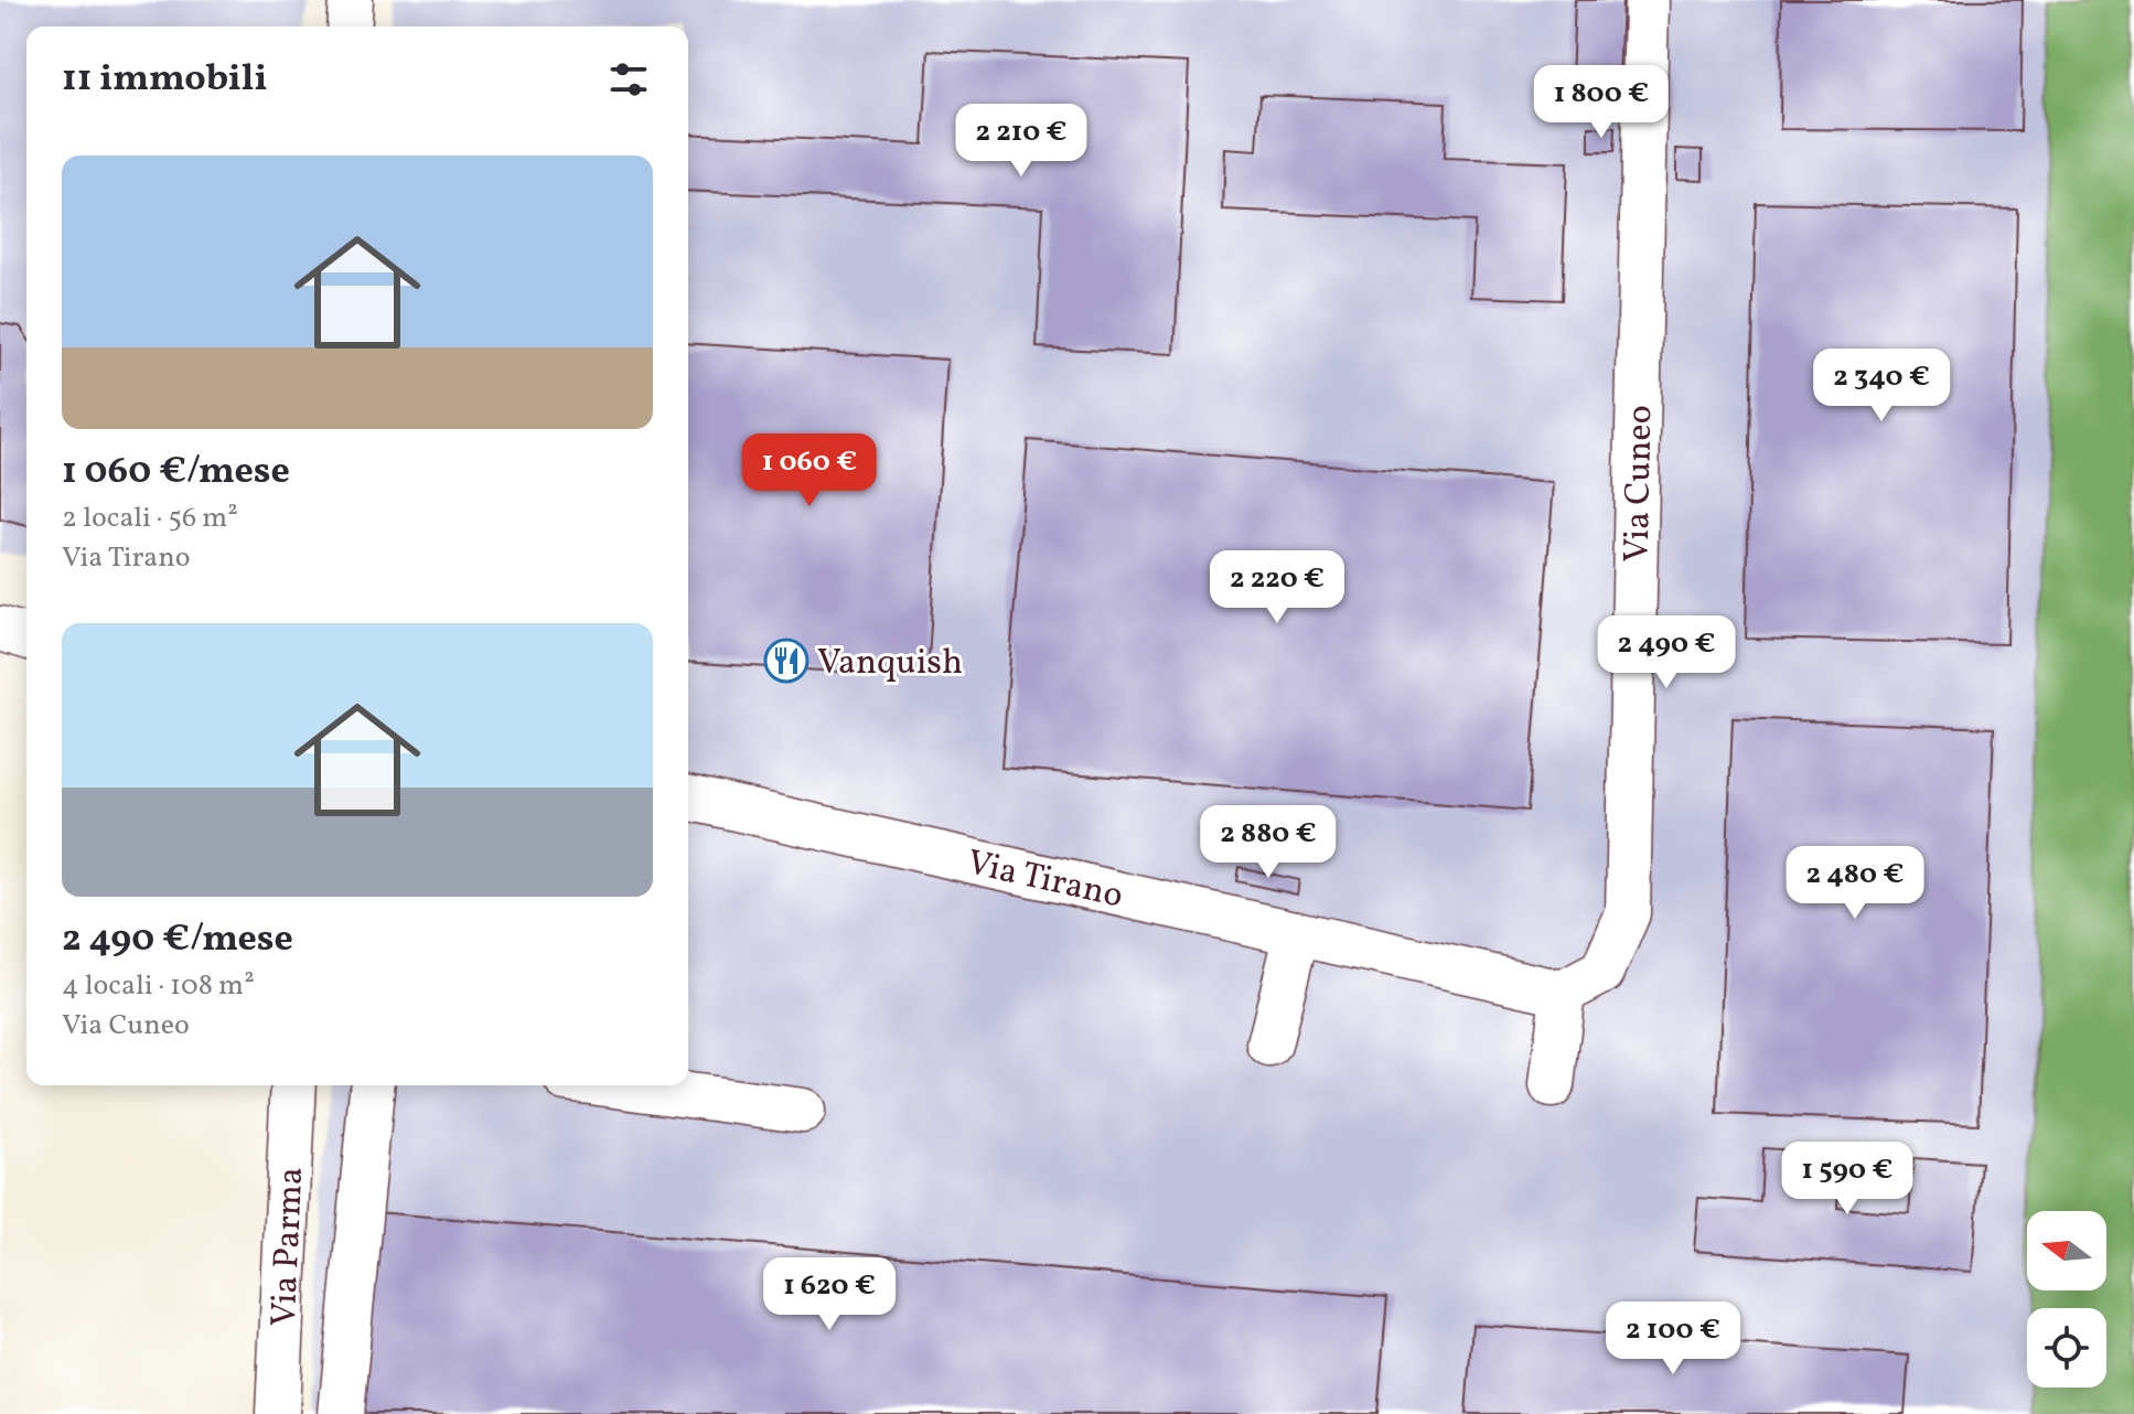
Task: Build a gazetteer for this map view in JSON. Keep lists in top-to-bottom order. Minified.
{"streets":{"street":["Via Cuneo","Via Tirano","Via Parma"]},"crossings":[["Via Cuneo","Via Tirano"]],"places":{"restaurant":["Vanquish"]},"north":"left","page":{"heading":"11 immobili","price":["1 800 €","2 210 €","2 340 €","1 060 €","2 220 €","2 490 €","2 880 €","2 480 €","1 590 €","1 620 €","2 100 €"],"list":[{"name":"1 060 €/mese","note":"2 locali · 56 m² · Via Tirano"},{"name":"2 490 €/mese","note":"4 locali · 108 m² · Via Cuneo"}]}}
